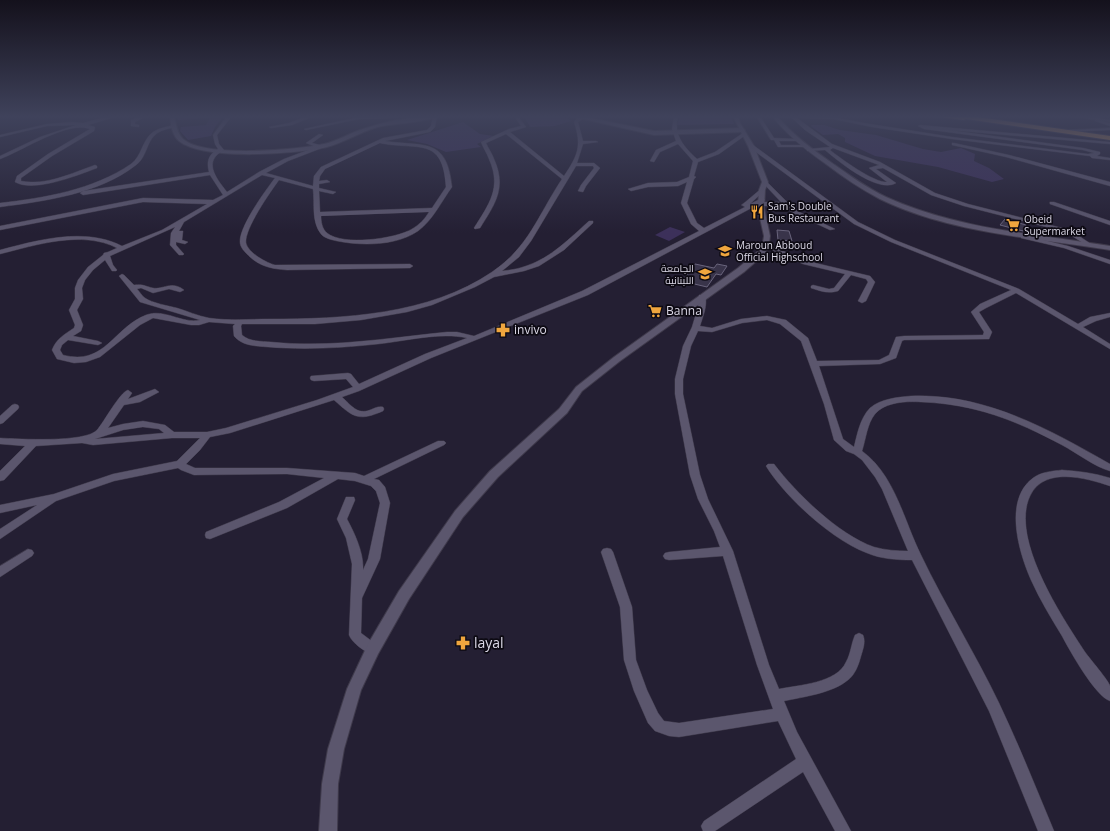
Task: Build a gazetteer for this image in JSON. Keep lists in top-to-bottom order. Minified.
{"places":{"restaurant":["Sam's Double Bus Restaurant"],"supermarket":["Obeid Supermarket","Banna"],"school or university":["Maroun Abboud Official Highschool","الجامعة اللبنانية"],"pharmacy":["invivo","layal"]}}
